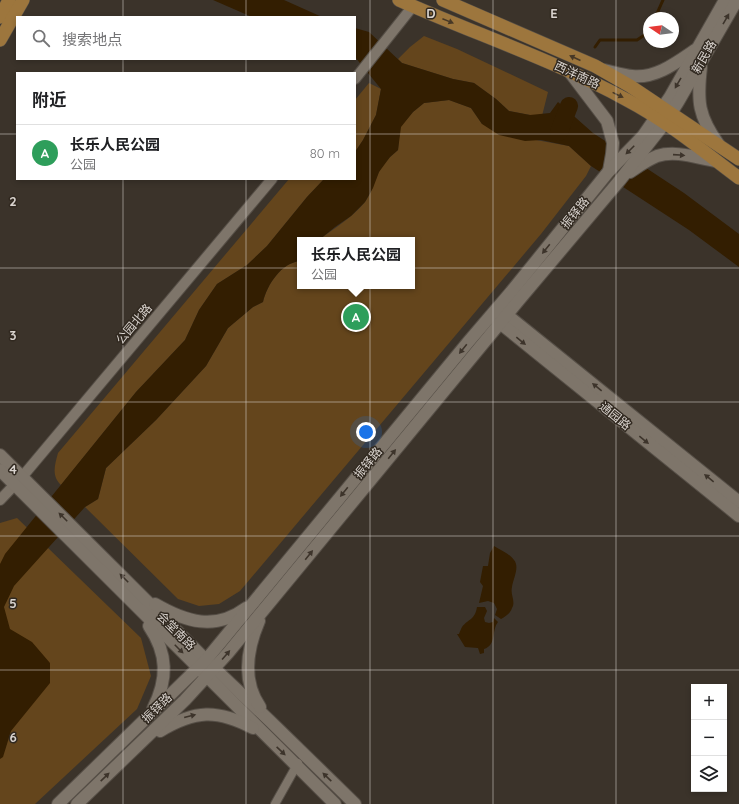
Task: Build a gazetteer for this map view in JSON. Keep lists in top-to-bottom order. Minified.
{"streets":{"main road":["新民路","西洋南路","振铎路","通园路","会堂南路"],"street":["公园北路"]},"crossings":[["新民路","西洋南路"],["新民路","振铎路"],["西洋南路","振铎路"],["振铎路","通园路"],["振铎路","会堂南路"],["公园北路","会堂南路"]],"north":"left","page":{"search":"搜索地点","heading":"附近","list":[{"mark":"A","name":"长乐人民公园","note":"公园","value":"80 m"}],"popup":["长乐人民公园","公园"],"pins":"A","map_buttons":["+","−"]},"grid":{"columns":["D","E"],"rows":["2","3","4","5","6"]}}
